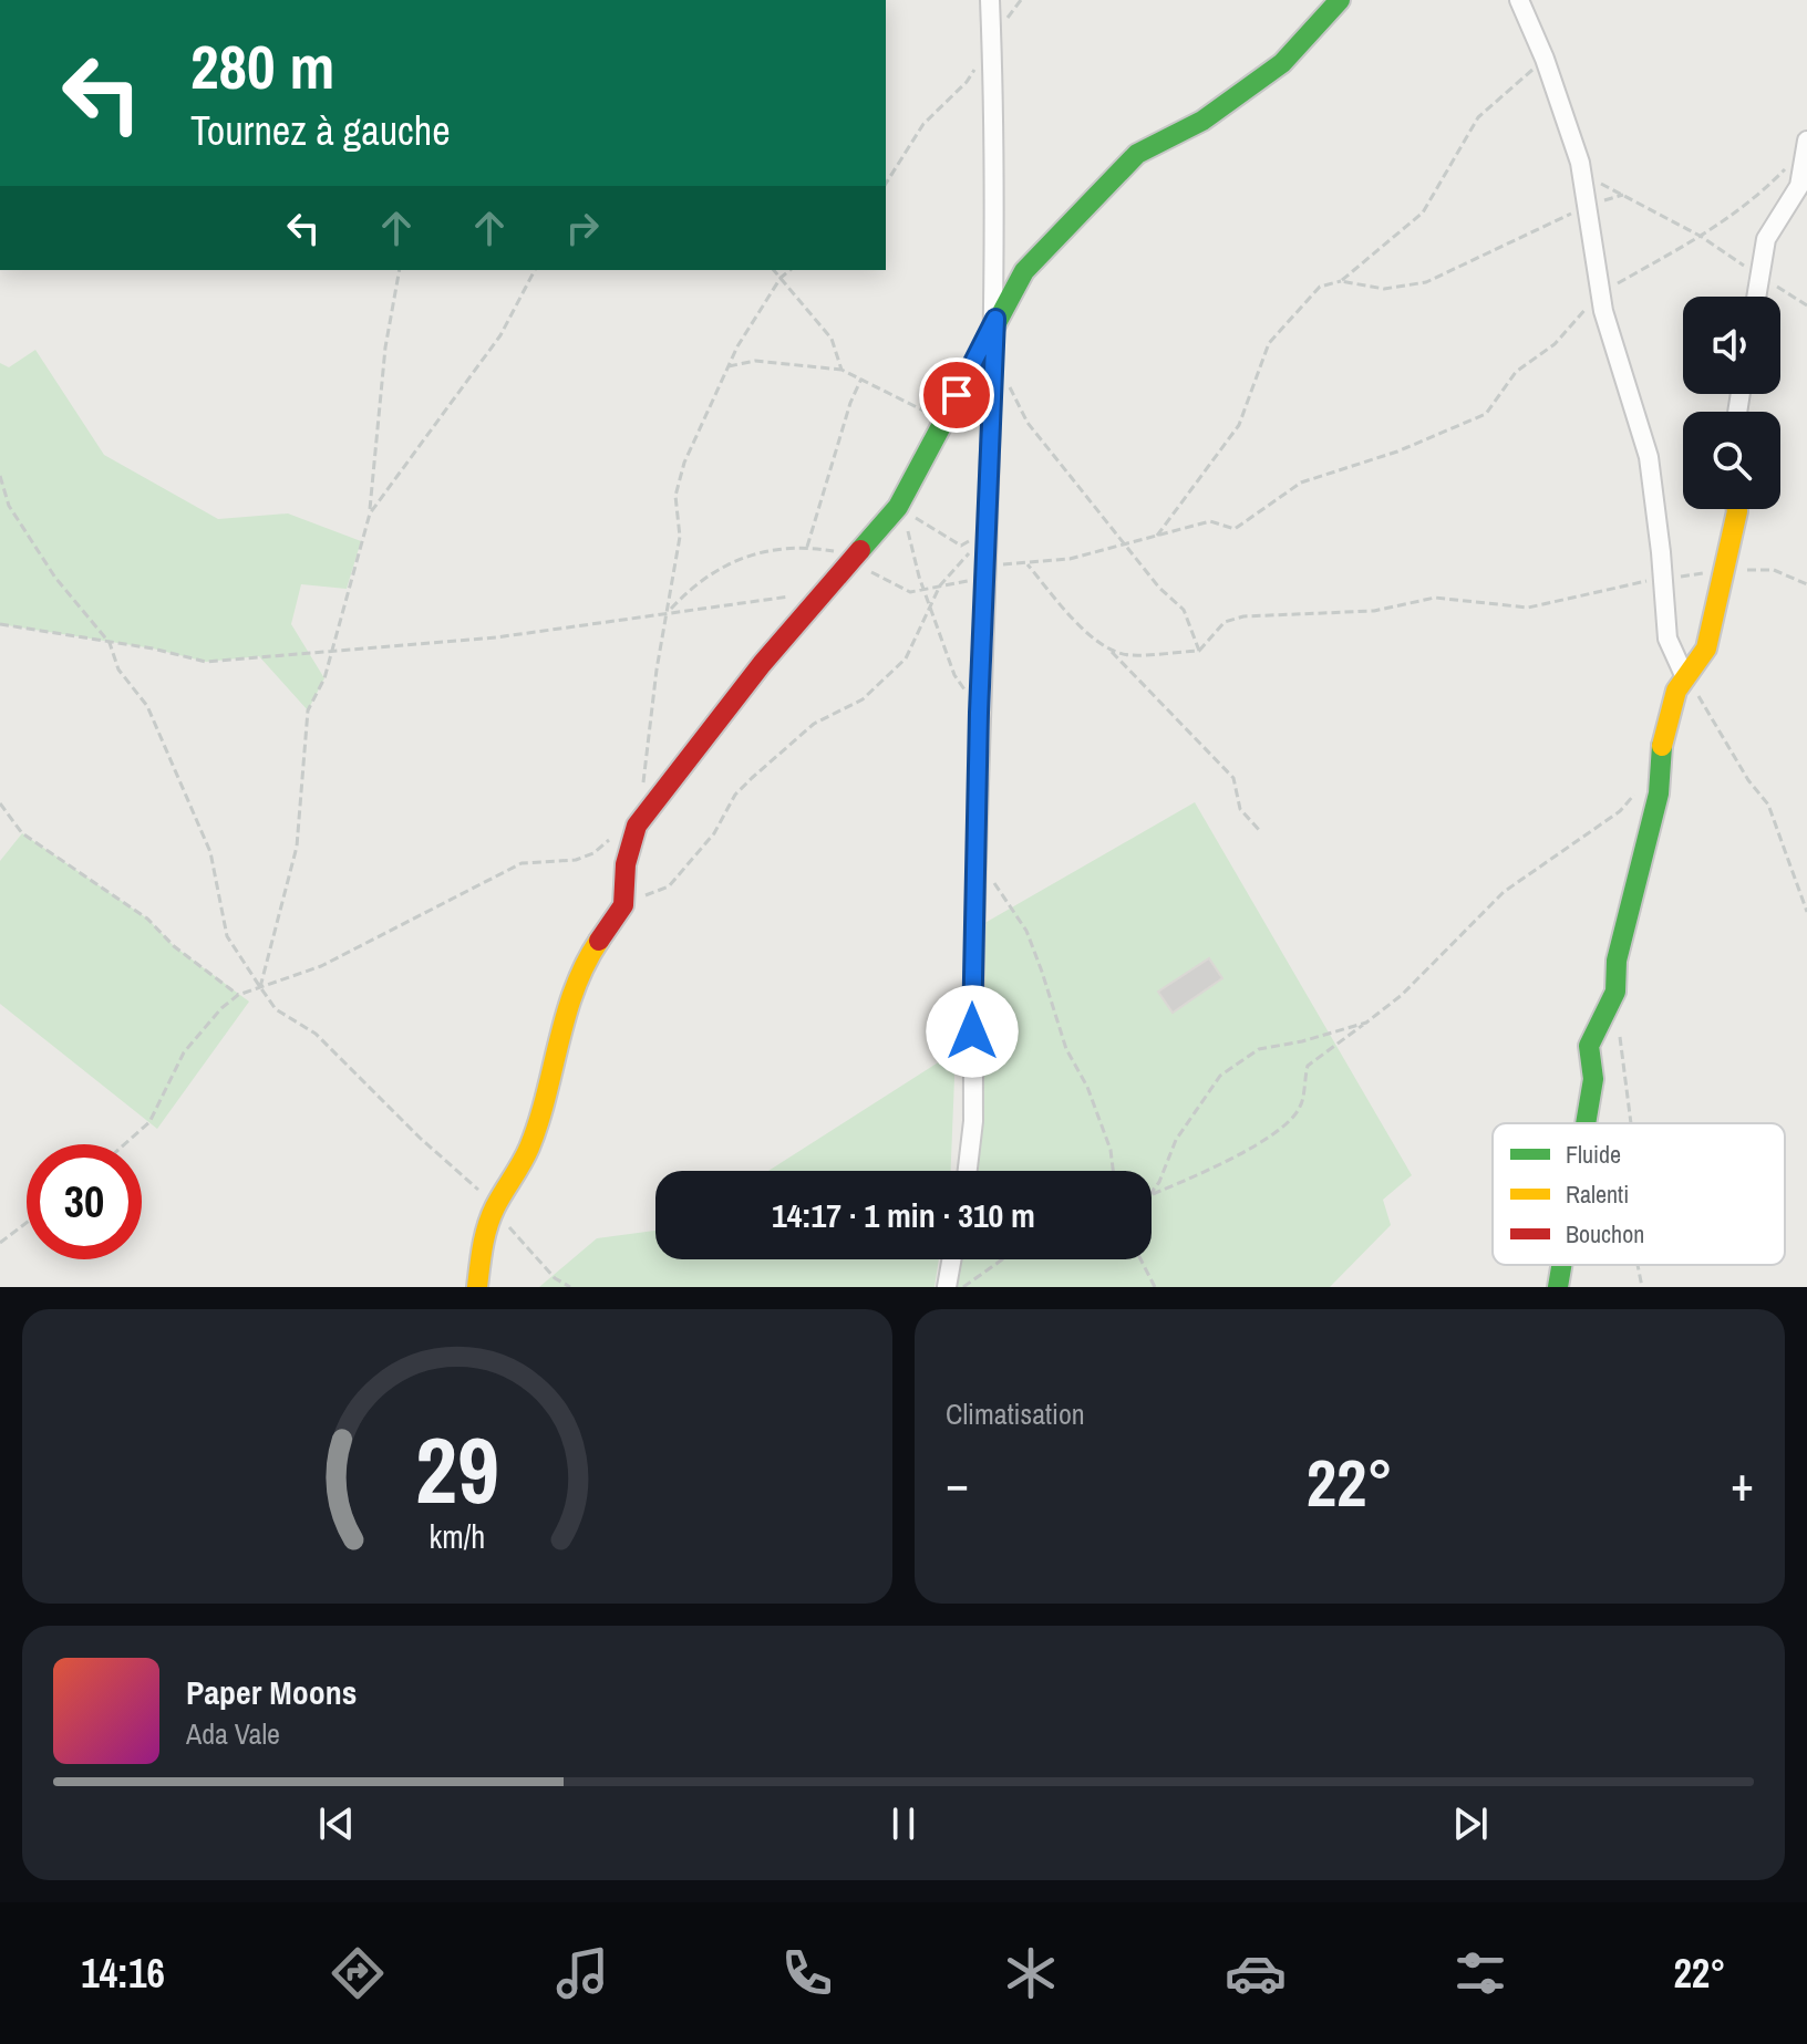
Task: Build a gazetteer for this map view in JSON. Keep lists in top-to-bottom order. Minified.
{"legend":["Fluide","Ralenti","Bouchon"],"page":{"turn":["280 m","Tournez à gauche"],"limit":"30","trip":"14:17 · 1 min · 310 m","tile":"Climatisation","heat":["−","22°","+"],"song":["Paper Moons","Ada Vale"],"tabs":["14:16","22°"],"gauge":["29","km/h"]}}
